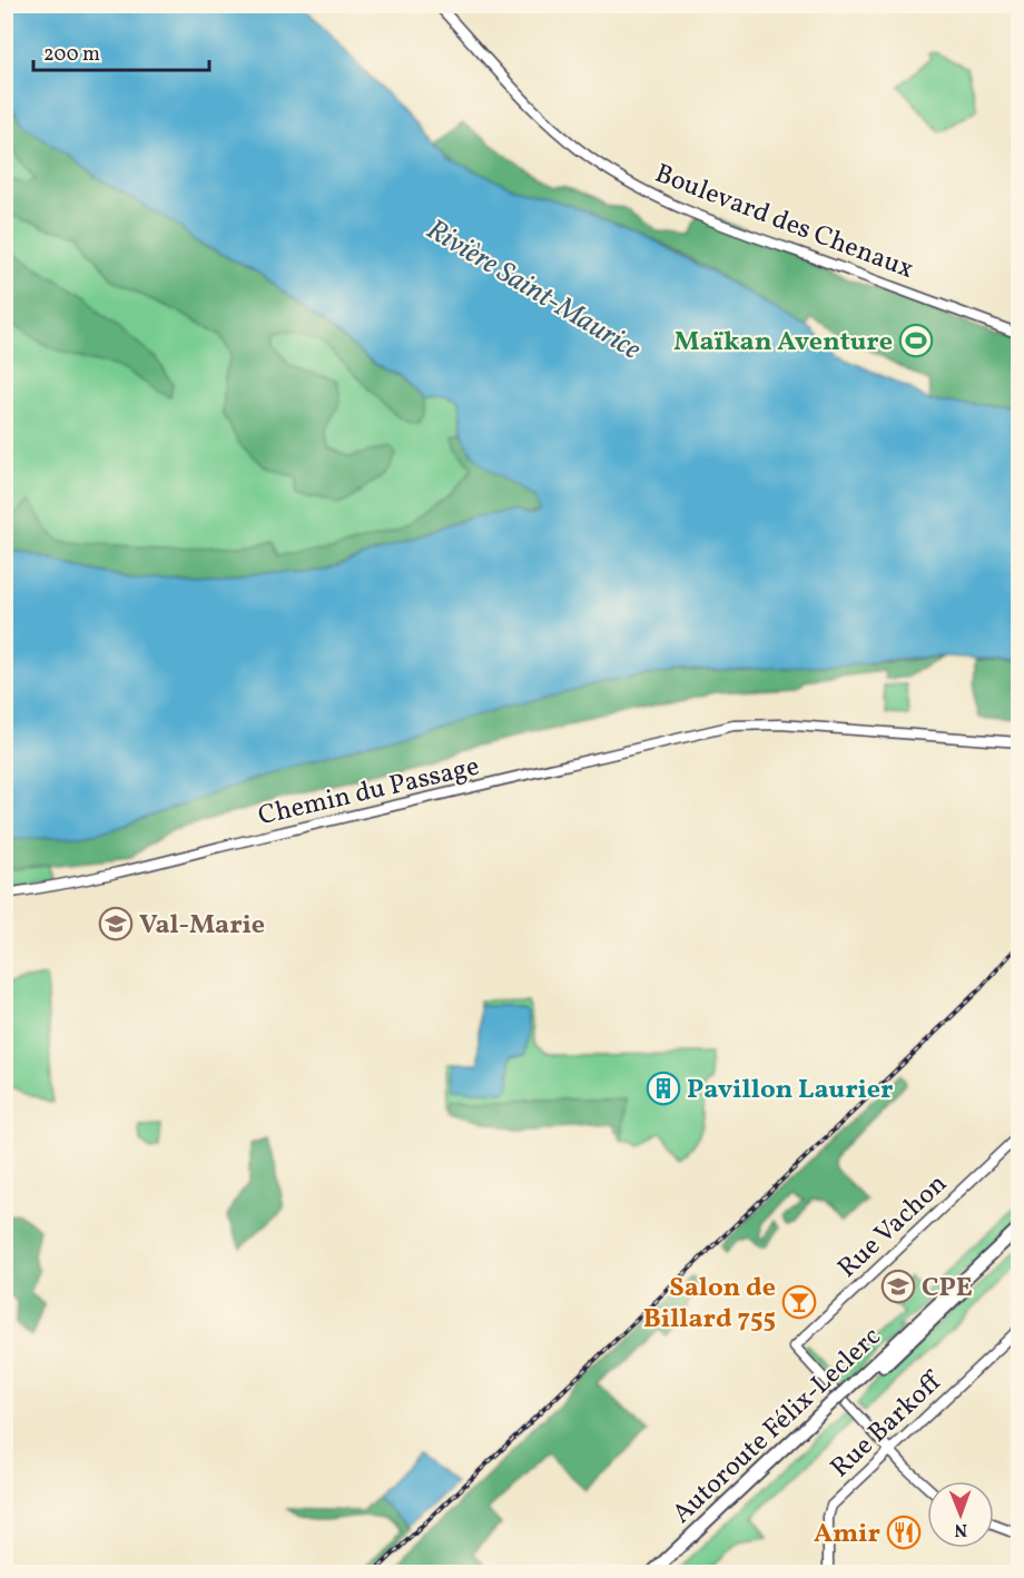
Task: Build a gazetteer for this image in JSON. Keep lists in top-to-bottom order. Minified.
{"streets":{"highway":["Autoroute Félix-Leclerc"],"street":["Boulevard des Chenaux","Chemin du Passage","Rue Vachon","Rue Barkoff"]},"crossings":[["Rue Vachon","Rue Barkoff"]],"water":["Rivière Saint-Maurice"],"places":{"sports":["Maïkan Aventure"],"school or university":["Val-Marie","CPE"],"building":["Pavillon Laurier"],"bar":["Salon de Billard 755"],"restaurant":["Amir"]},"scale_bar":"200 m","north":"bottom"}
